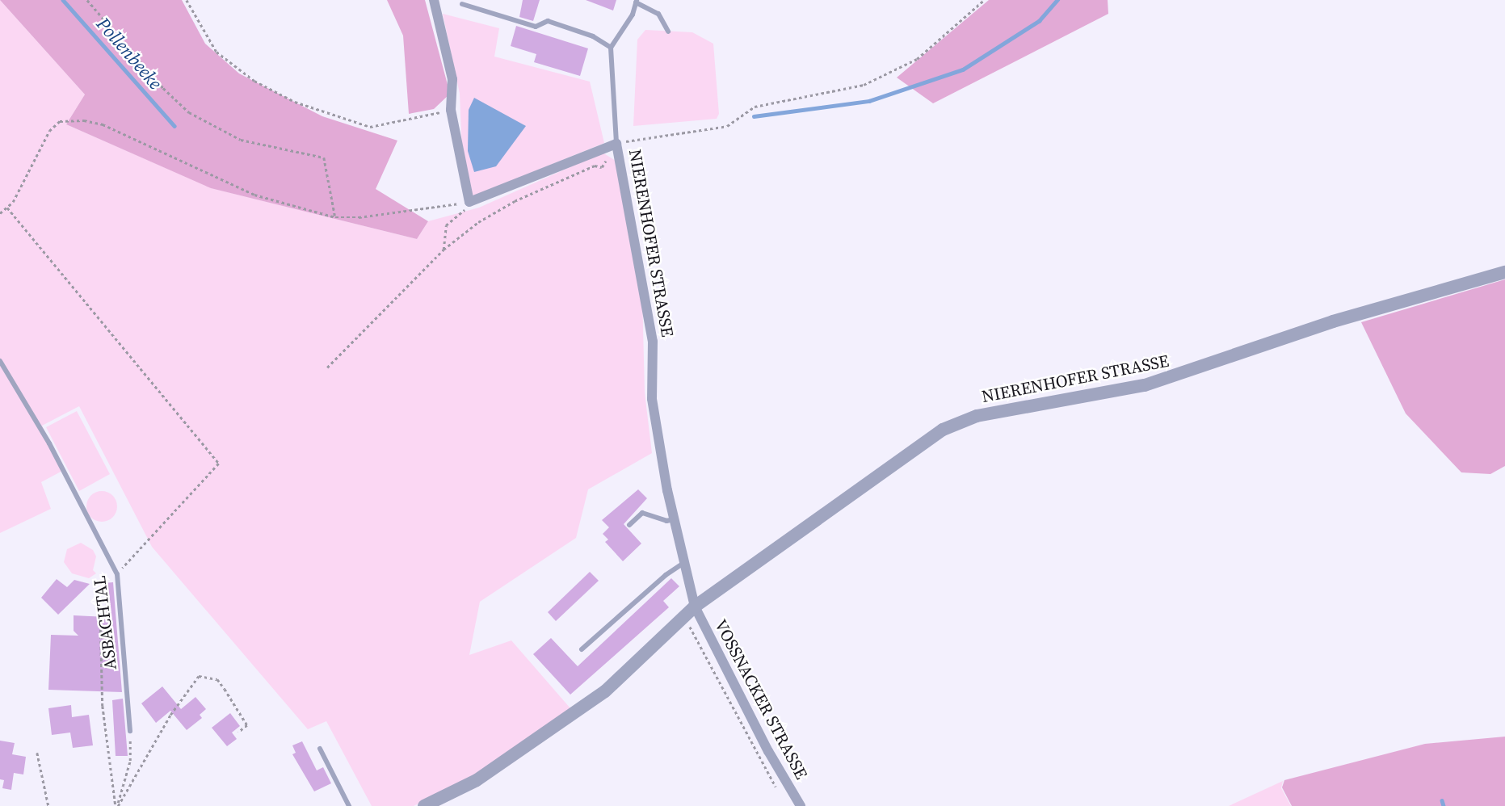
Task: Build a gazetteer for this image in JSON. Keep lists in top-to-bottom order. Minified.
{"streets":{"street":["NIERENHOFER STRASSE","VOSSNACKER STRASSE"],"lane":["ASBACHTAL"]},"crossings":[["NIERENHOFER STRASSE","VOSSNACKER STRASSE"]],"water":["Pollenbeeke"]}
